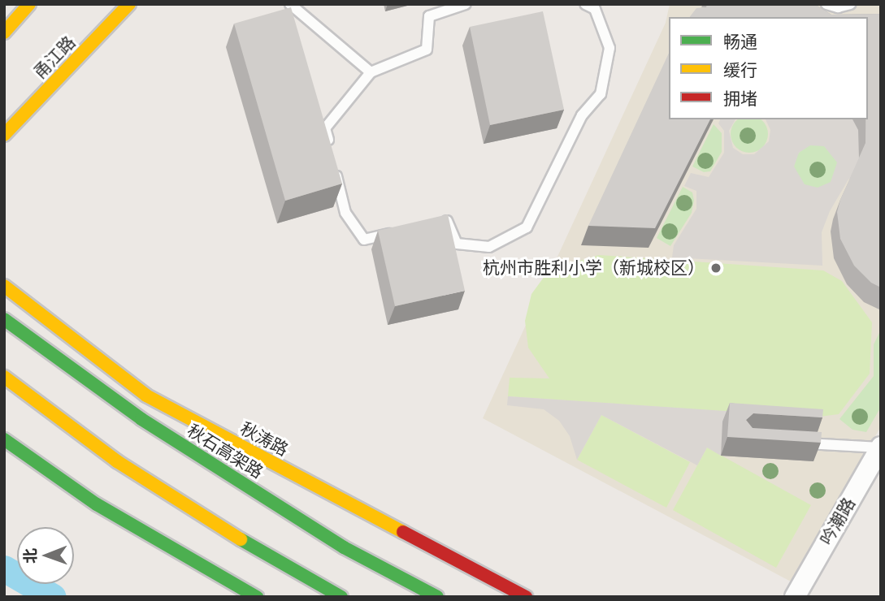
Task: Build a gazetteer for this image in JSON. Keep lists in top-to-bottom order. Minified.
{"streets":{"main road":["甬江路","秋涛路","秋石高架路"],"street":["吟潮路"]},"places":["杭州市胜利小学（新城校区）"],"legend":["畅通","缓行","拥堵"],"north":"left"}
